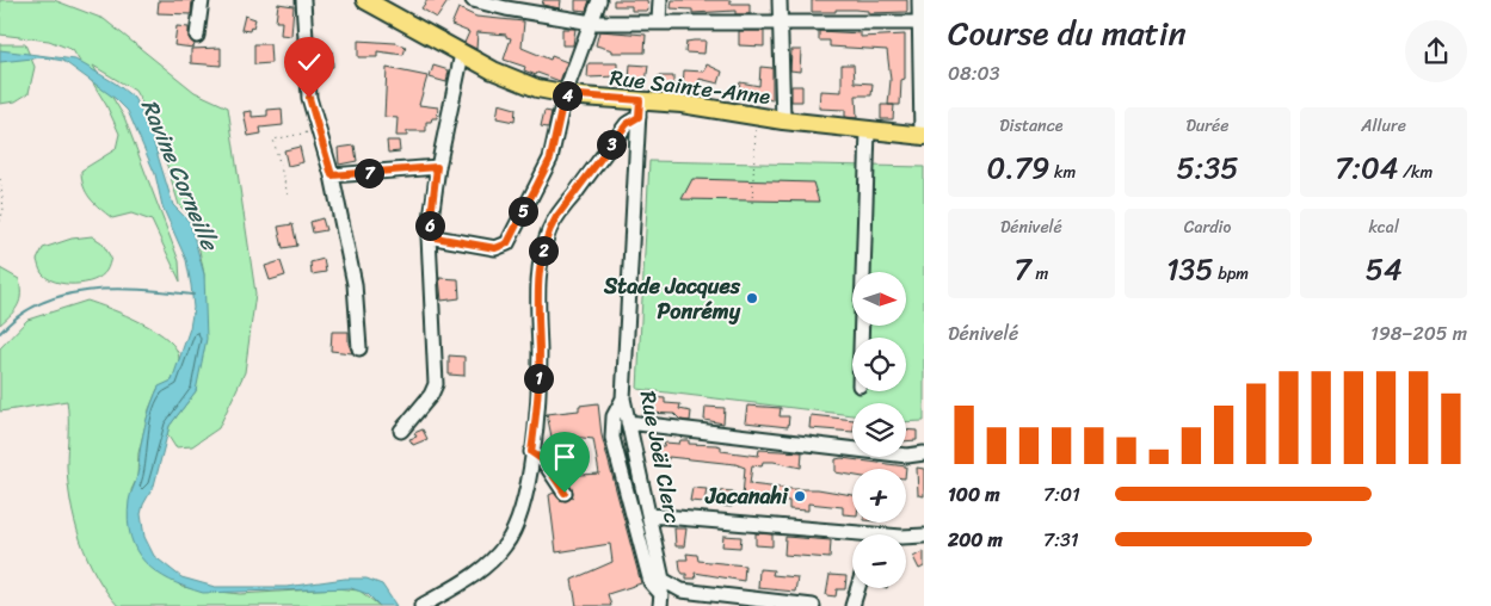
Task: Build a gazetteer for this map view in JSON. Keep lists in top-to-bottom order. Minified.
{"streets":{"main road":["Rue Sainte-Anne"],"street":["Rue Joël Clerc"]},"crossings":[["Rue Sainte-Anne","Rue Joël Clerc"]],"water":["Ravine Corneille"],"places":["Stade Jacques Ponrémy","Jacanahi"],"north":"right","page":{"heading":["Course du matin","08:03"],"pins":["4","3","7","5","6","2","1"],"stats":[["Distance","0.79 km"],["Durée","5:35"],["Allure","7:04 /km"],["Dénivelé","7 m"],["Cardio","135 bpm"],["kcal","54"]],"map_buttons":["+","−"],"chart":["Dénivelé","198–205 m"],"list":[{"name":"100 m","note":"7:01"},{"name":"200 m","note":"7:31"}]}}
